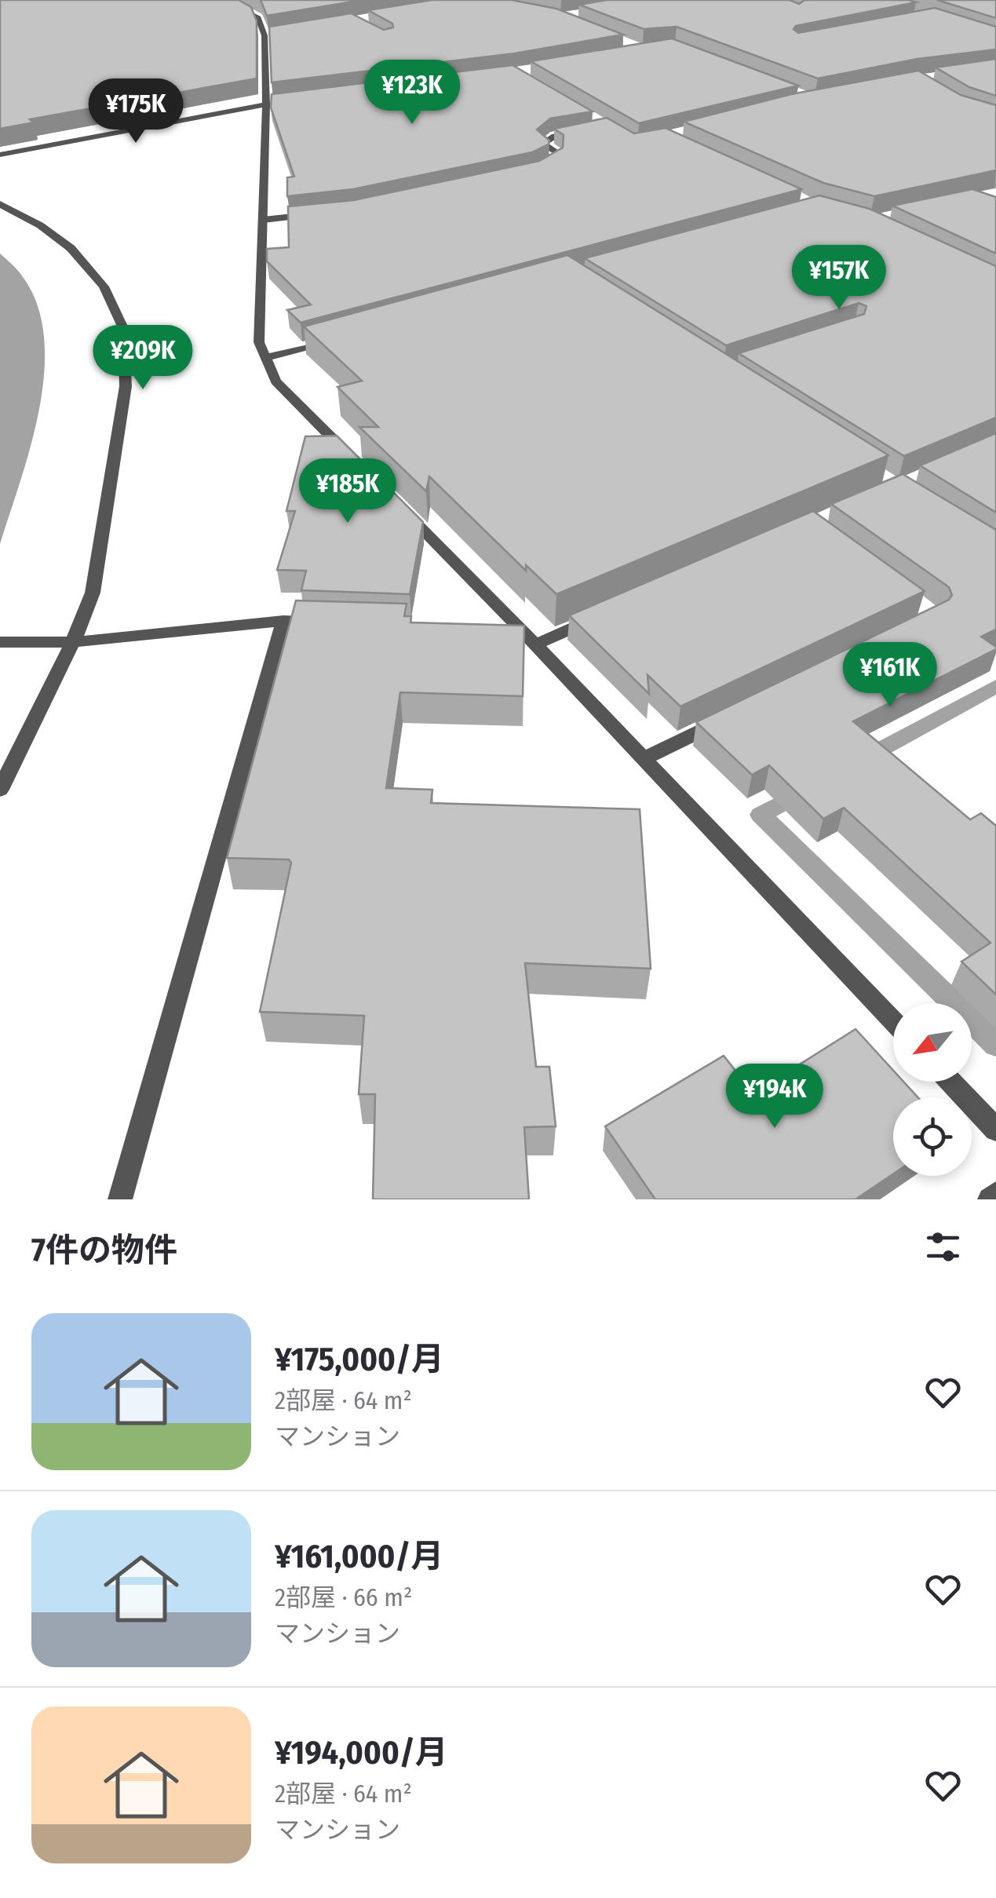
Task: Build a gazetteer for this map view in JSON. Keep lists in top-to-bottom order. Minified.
{"north":"bottom left","page":{"price":["¥123K","¥175K","¥157K","¥209K","¥185K","¥161K","¥194K"],"heading":"7件の物件","list":[{"name":"¥175,000/月","note":"2部屋 · 64 m² · マンション"},{"name":"¥161,000/月","note":"2部屋 · 66 m² · マンション"},{"name":"¥194,000/月","note":"2部屋 · 64 m² · マンション"}]}}
